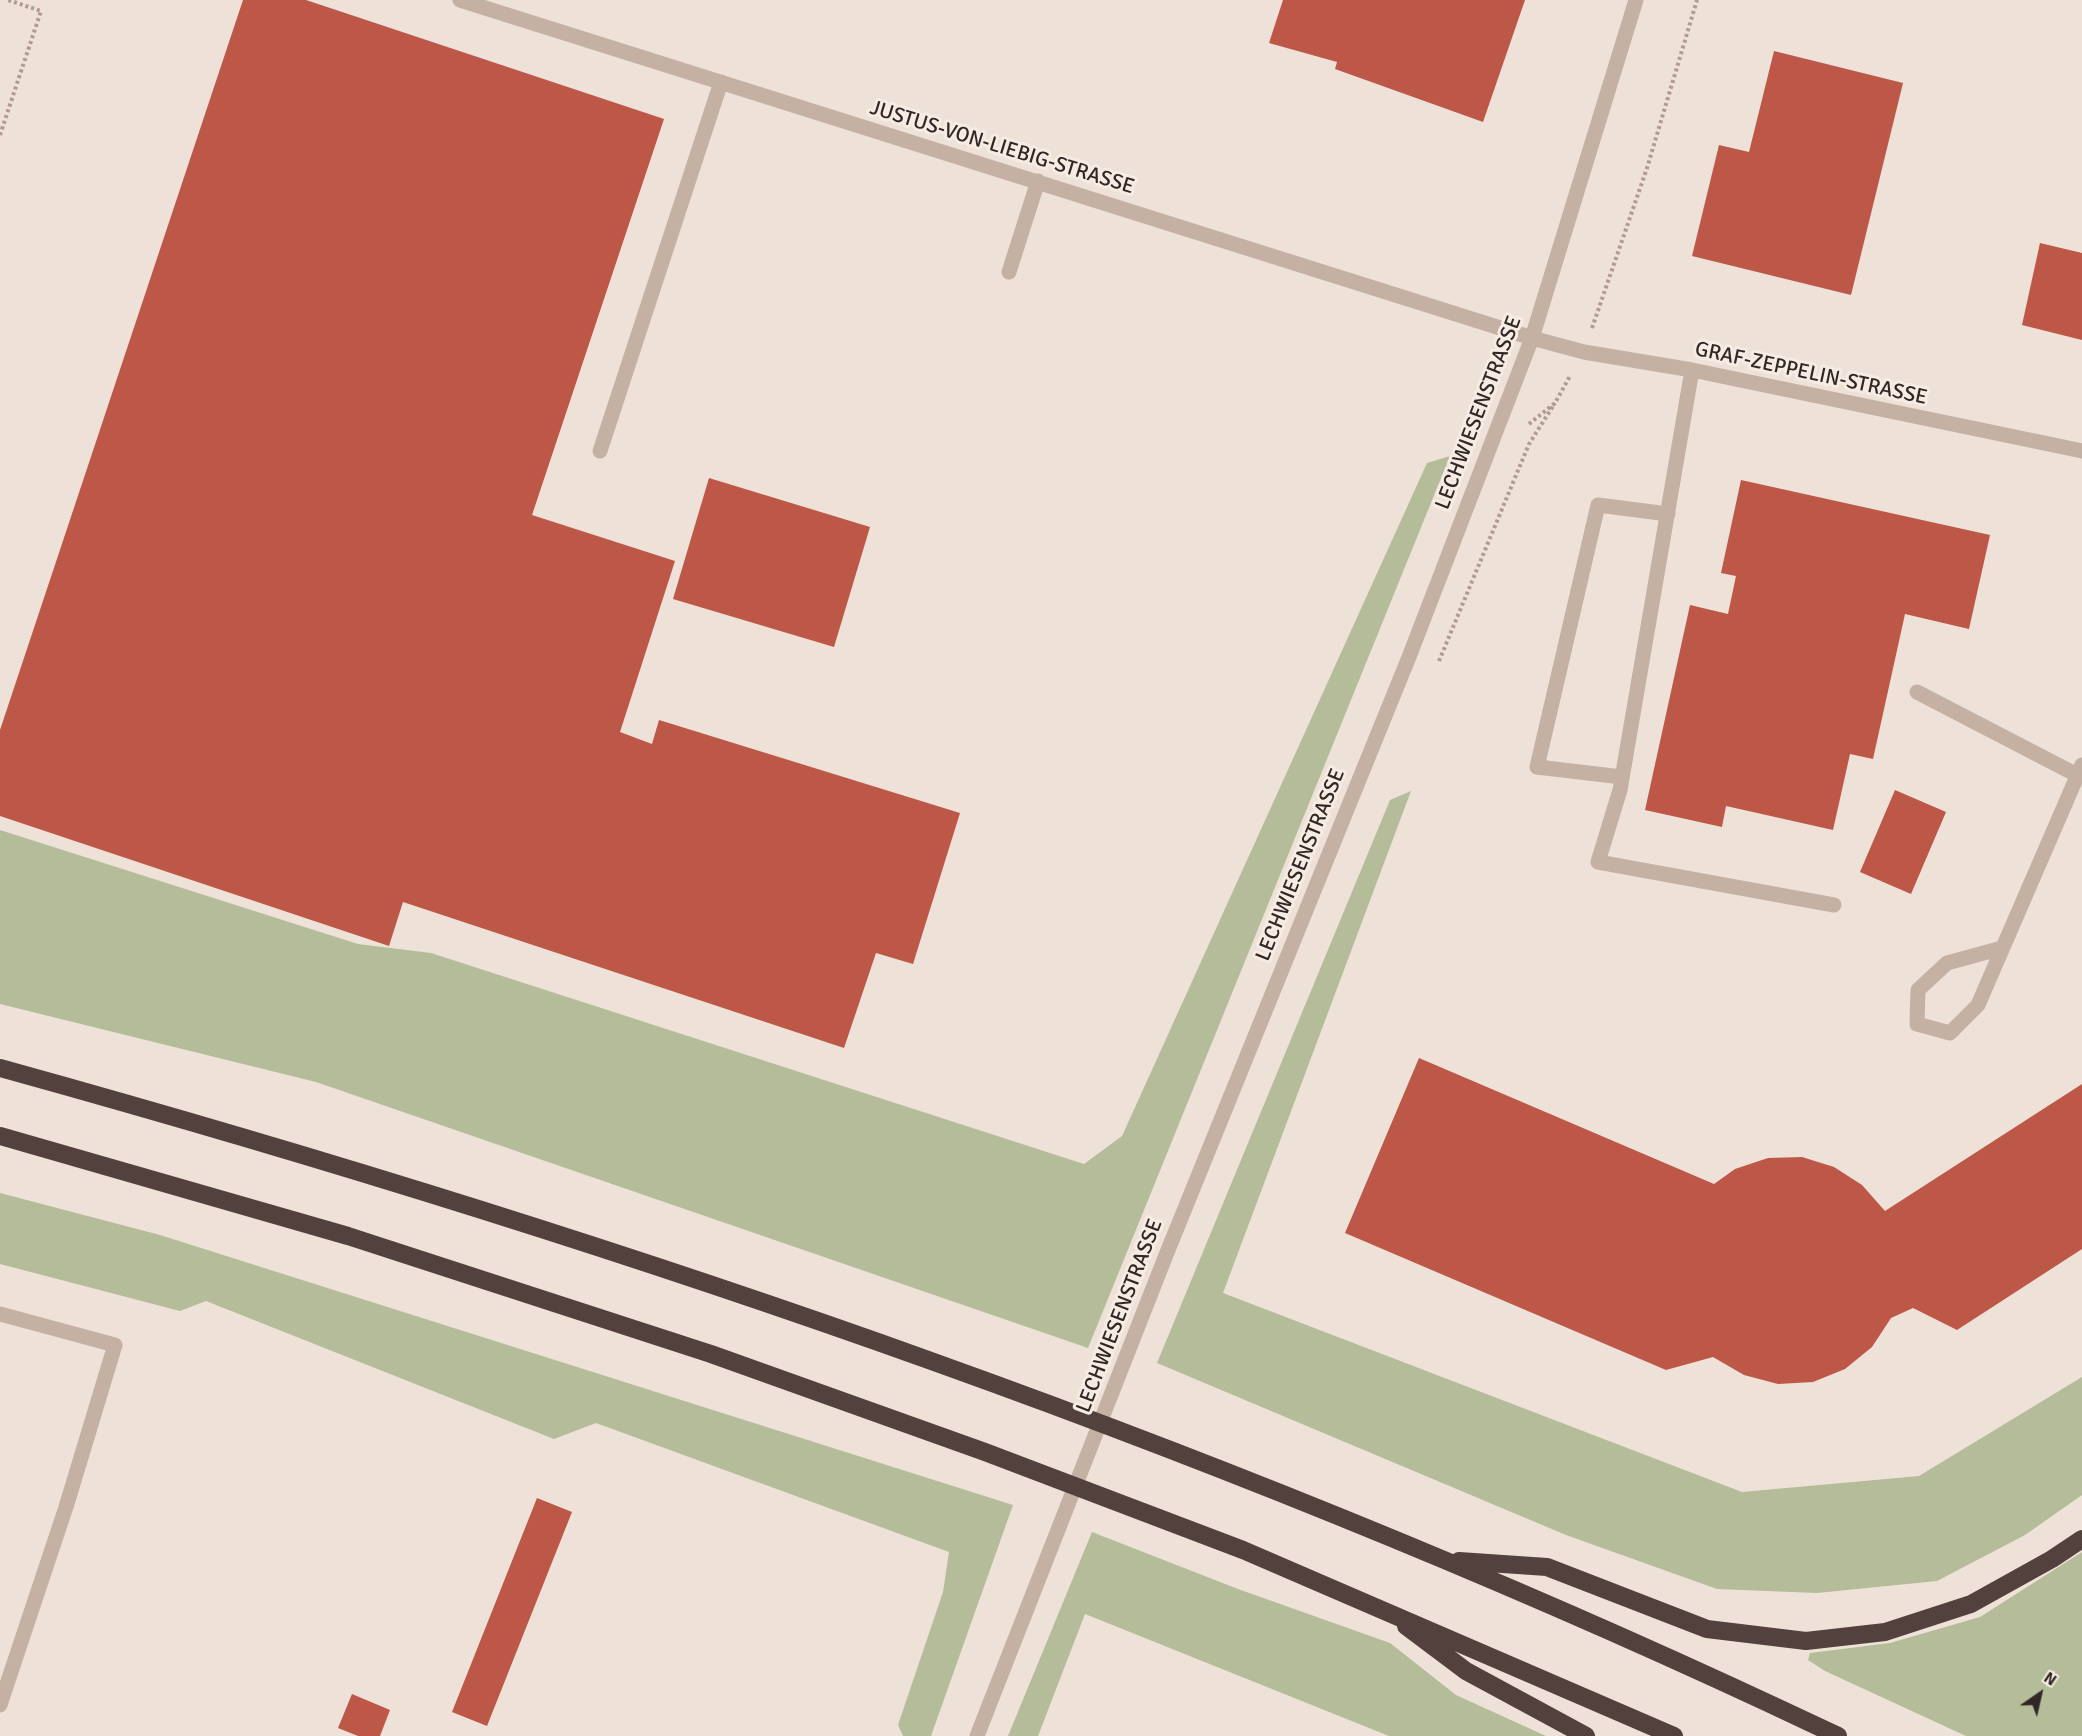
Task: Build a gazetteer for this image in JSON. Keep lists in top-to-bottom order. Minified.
{"streets":{"street":["JUSTUS-VON-LIEBIG-STRASSE","GRAF-ZEPPELIN-STRASSE","LECHWIESENSTRASSE"]},"crossings":[["JUSTUS-VON-LIEBIG-STRASSE","GRAF-ZEPPELIN-STRASSE"],["JUSTUS-VON-LIEBIG-STRASSE","LECHWIESENSTRASSE"],["GRAF-ZEPPELIN-STRASSE","LECHWIESENSTRASSE"]],"north":"top right"}
